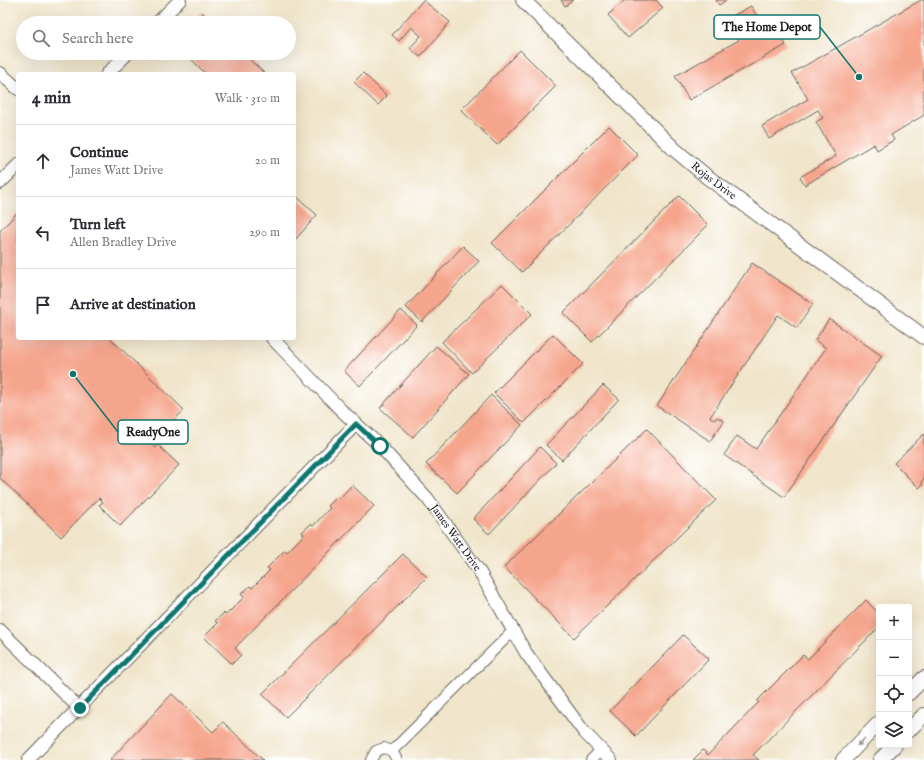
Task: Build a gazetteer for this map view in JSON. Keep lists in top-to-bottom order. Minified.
{"streets":{"main road":["Rojas Drive"],"street":["James Watt Drive"]},"places":["The Home Depot","ReadyOne"],"page":{"search":"Search here","heading":["4 min","Walk · 310 m"],"list":[["Continue","James Watt Drive","20 m"],["Turn left","Allen Bradley Drive","290 m"],"Arrive at destination"],"map_buttons":["+","−"]}}
